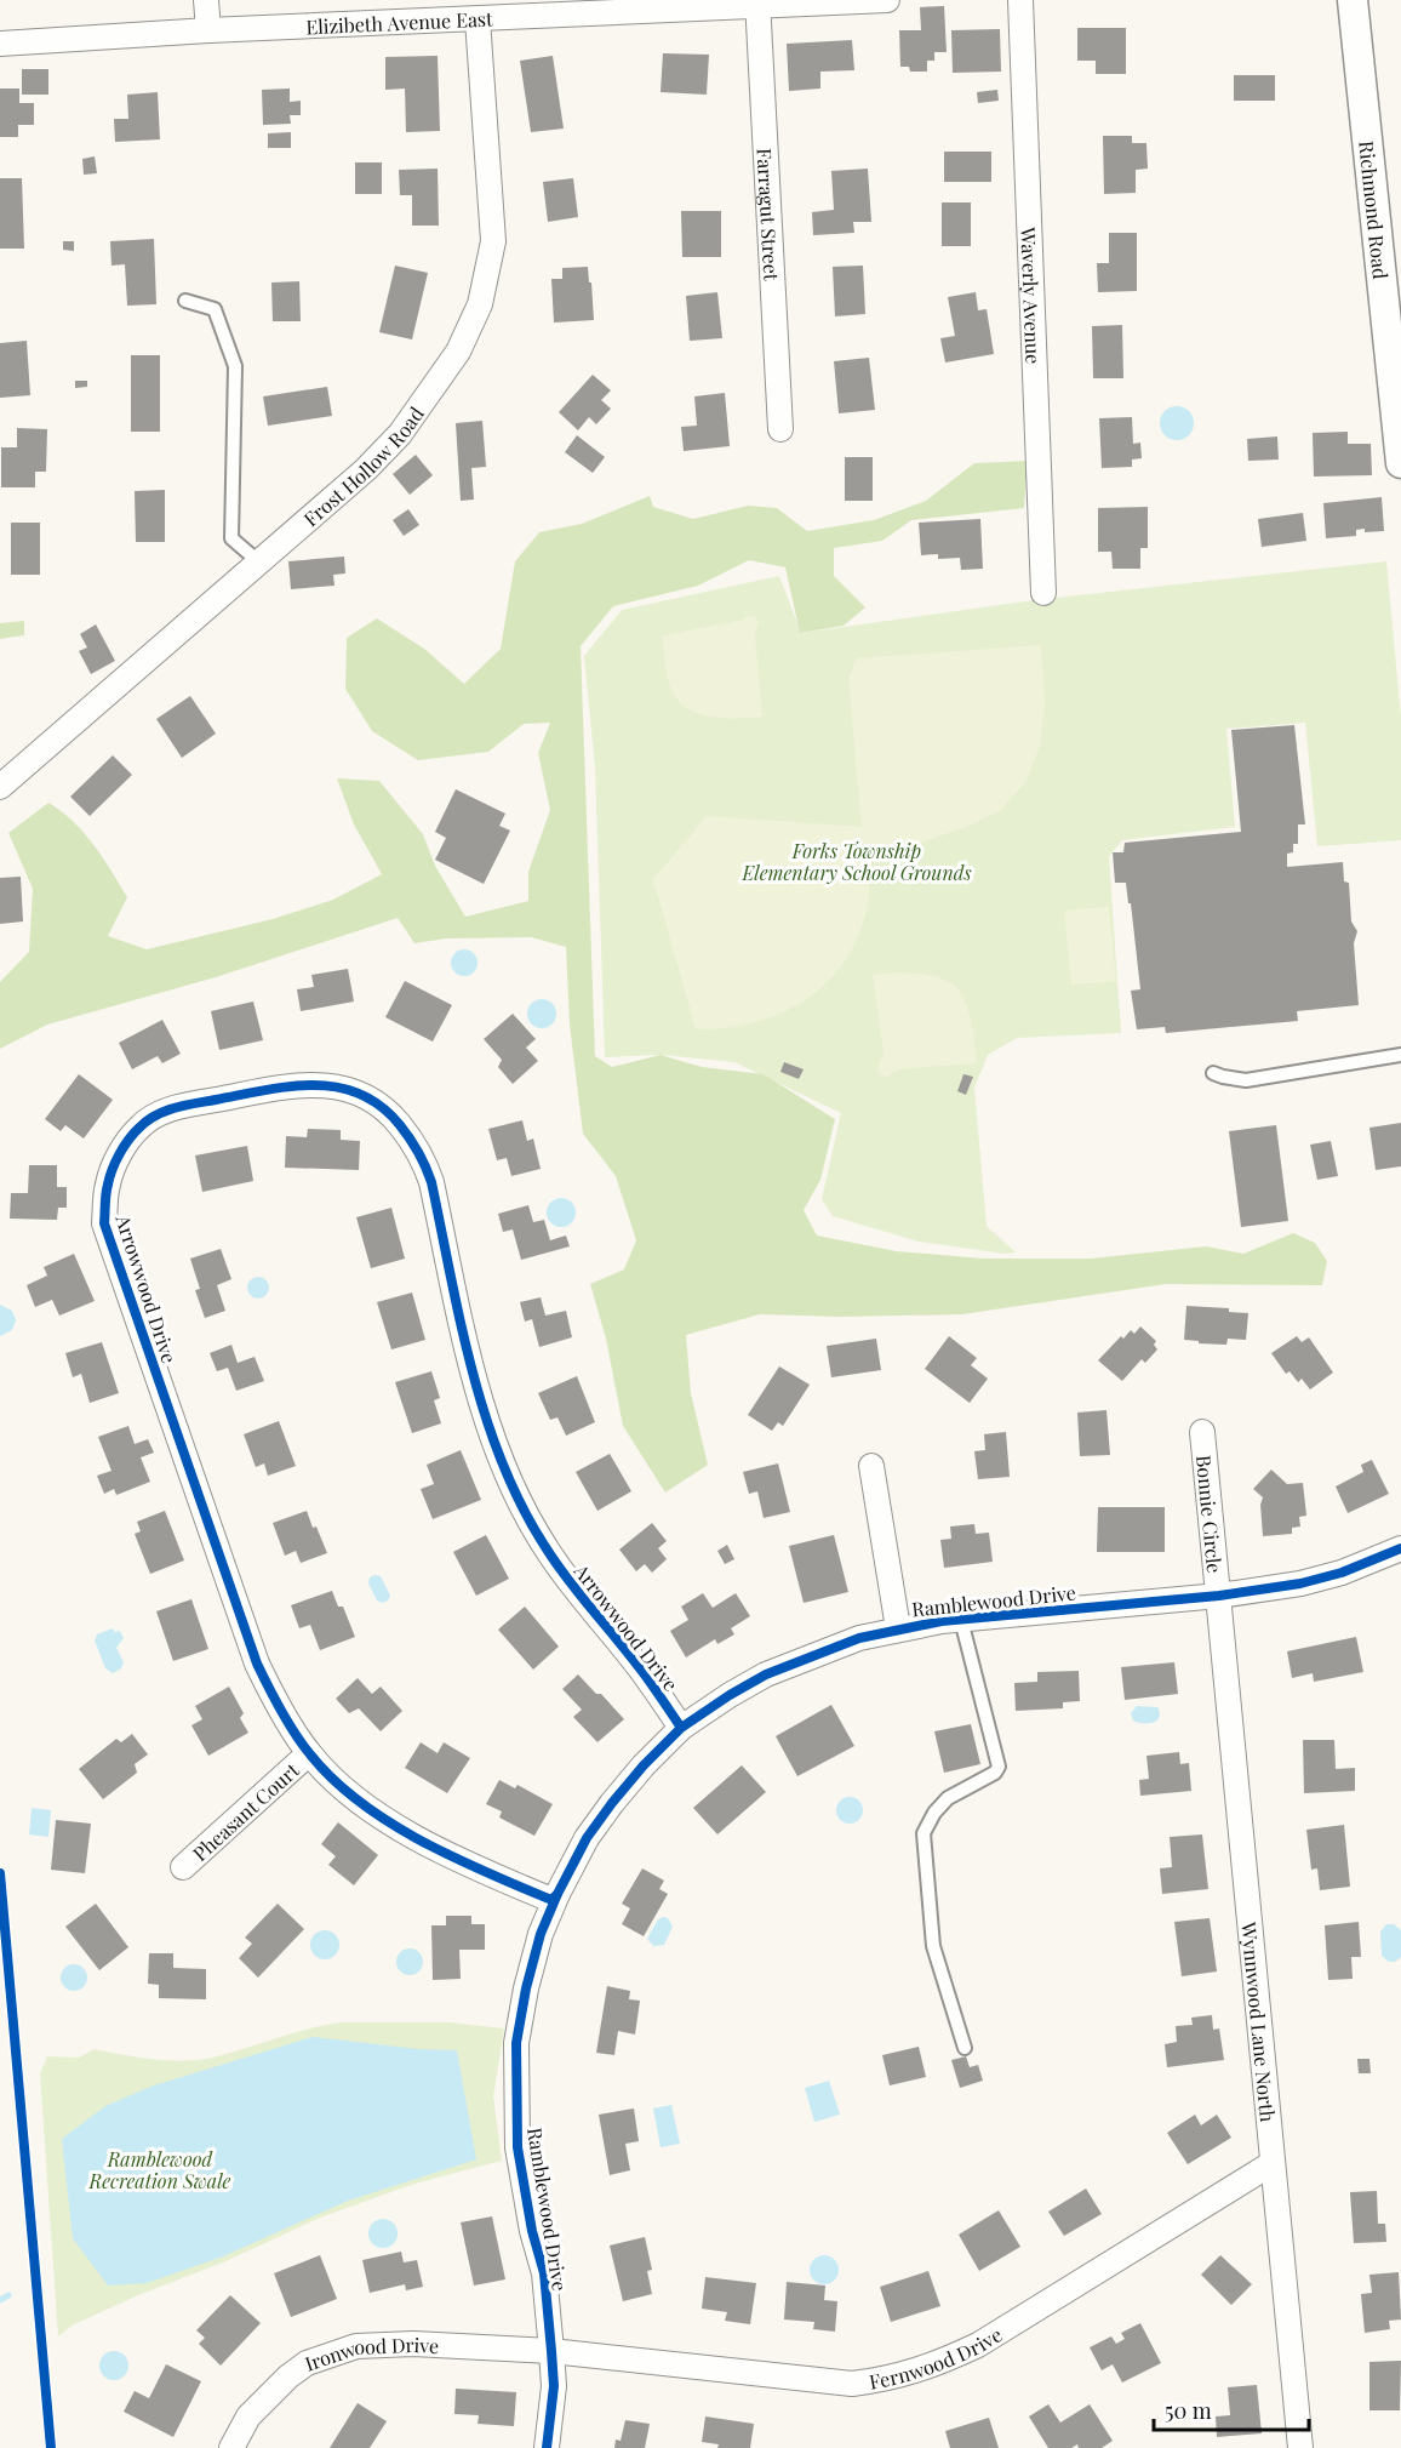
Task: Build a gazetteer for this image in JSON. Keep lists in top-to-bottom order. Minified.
{"streets":{"street":["Elizibeth Avenue East","Richmond Road","Farragut Street","Waverly Avenue","Frost Hollow Road","Arrowwood Drive","Bonnie Circle","Ramblewood Drive","Pheasant Court","Wynnwood Lane North","Fernwood Drive","Ironwood Drive"]},"crossings":[["Elizibeth Avenue East","Farragut Street"],["Elizibeth Avenue East","Frost Hollow Road"],["Arrowwood Drive","Ramblewood Drive"],["Arrowwood Drive","Pheasant Court"],["Bonnie Circle","Ramblewood Drive"],["Bonnie Circle","Wynnwood Lane North"],["Ramblewood Drive","Wynnwood Lane North"],["Ramblewood Drive","Fernwood Drive"],["Ramblewood Drive","Ironwood Drive"],["Wynnwood Lane North","Fernwood Drive"],["Fernwood Drive","Ironwood Drive"]],"parks":["Forks Township Elementary School Grounds","Ramblewood Recreation Swale"],"scale_bar":"50 m"}
